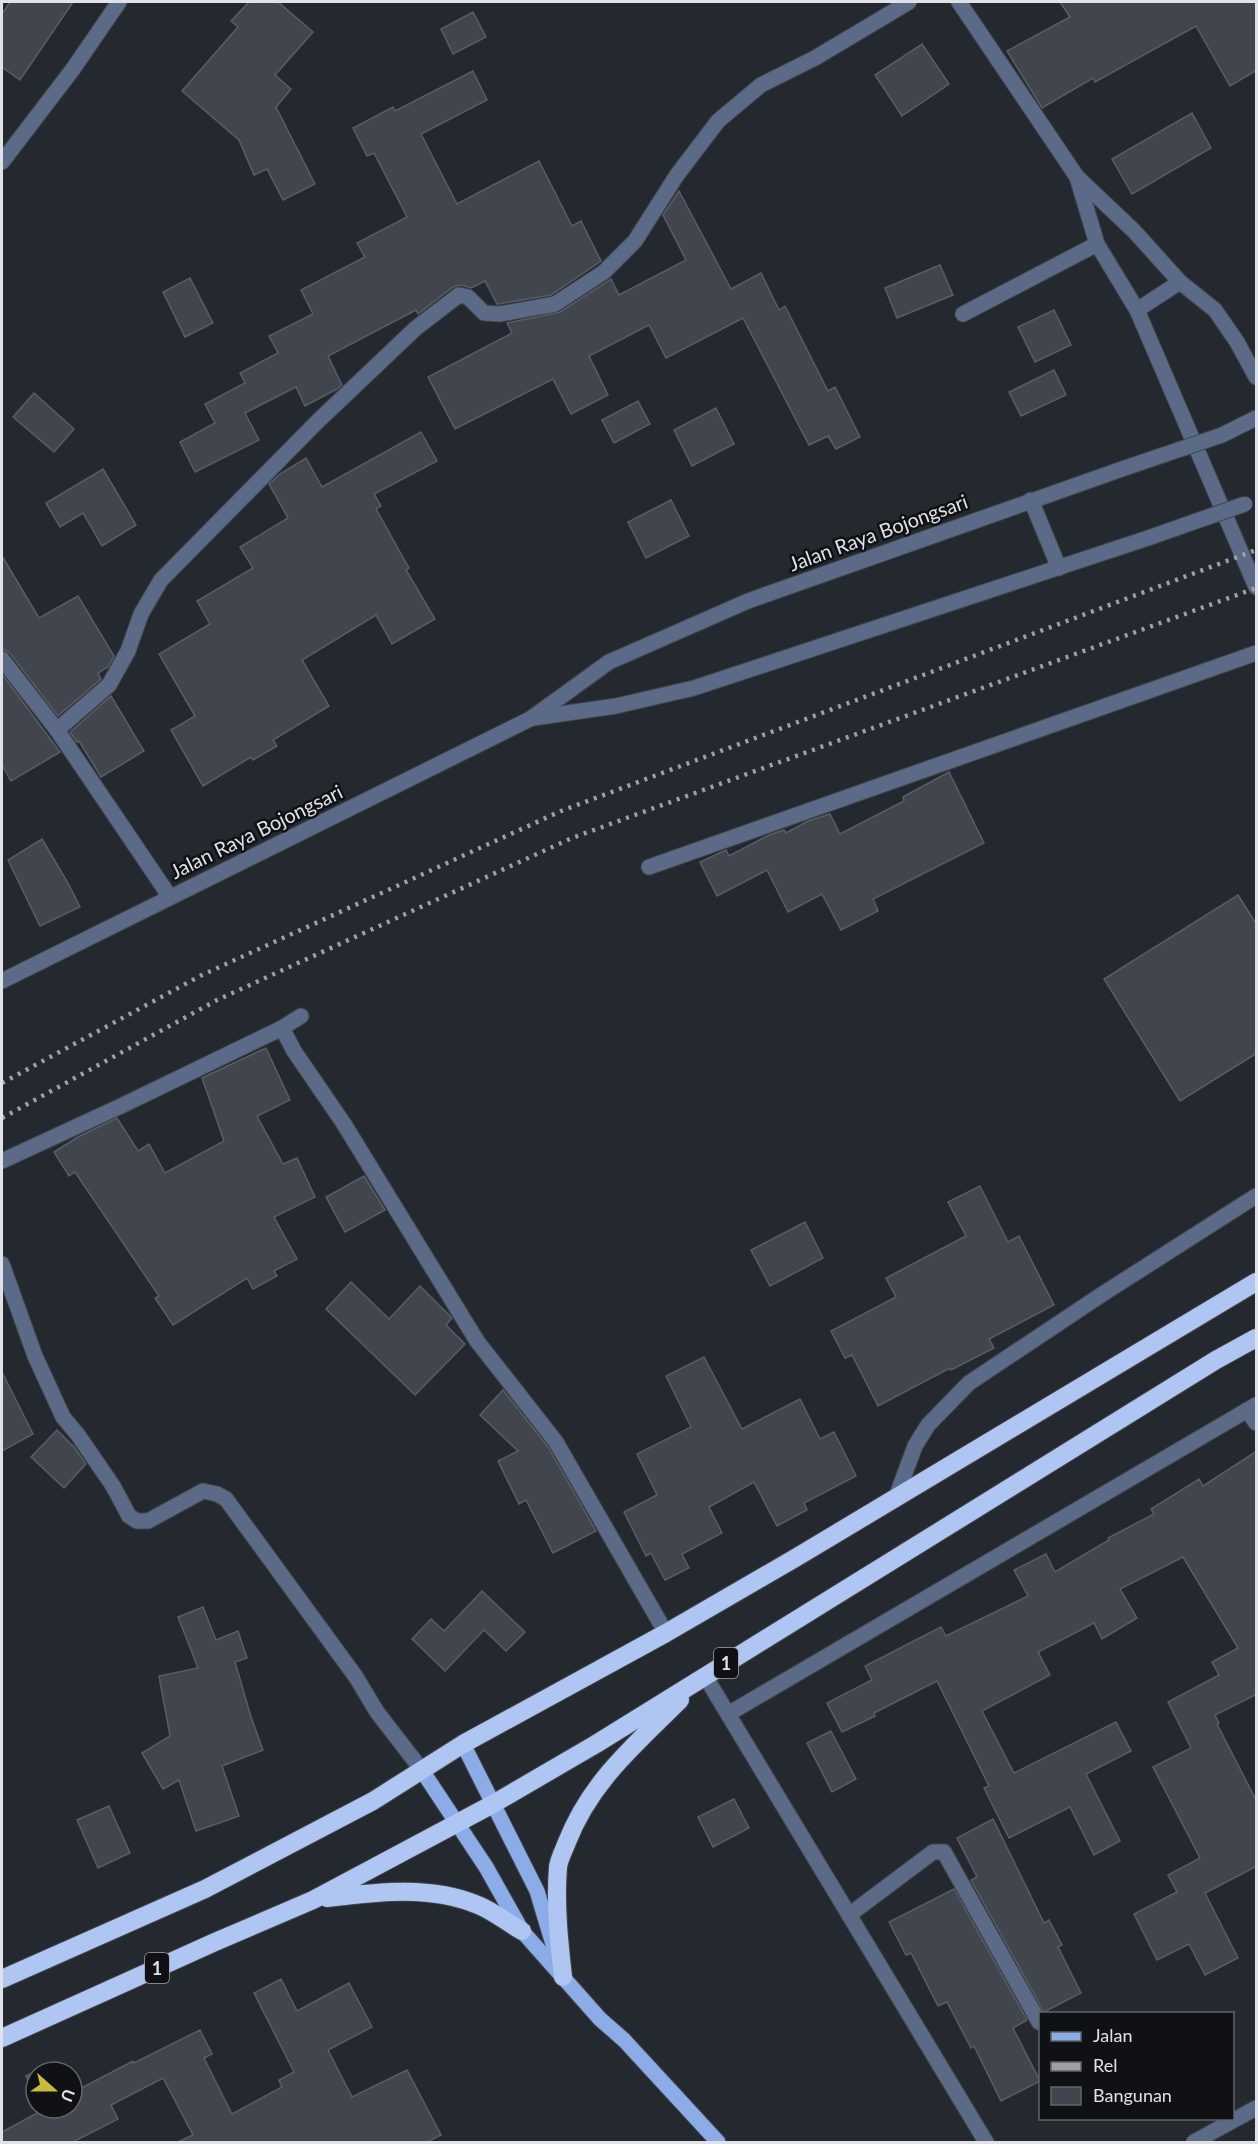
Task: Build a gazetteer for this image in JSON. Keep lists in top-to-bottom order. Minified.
{"streets":{"highway":["1"],"street":["Jalan Raya Bojongsari"]},"legend":["Jalan","Rel","Bangunan"],"north":"right"}
